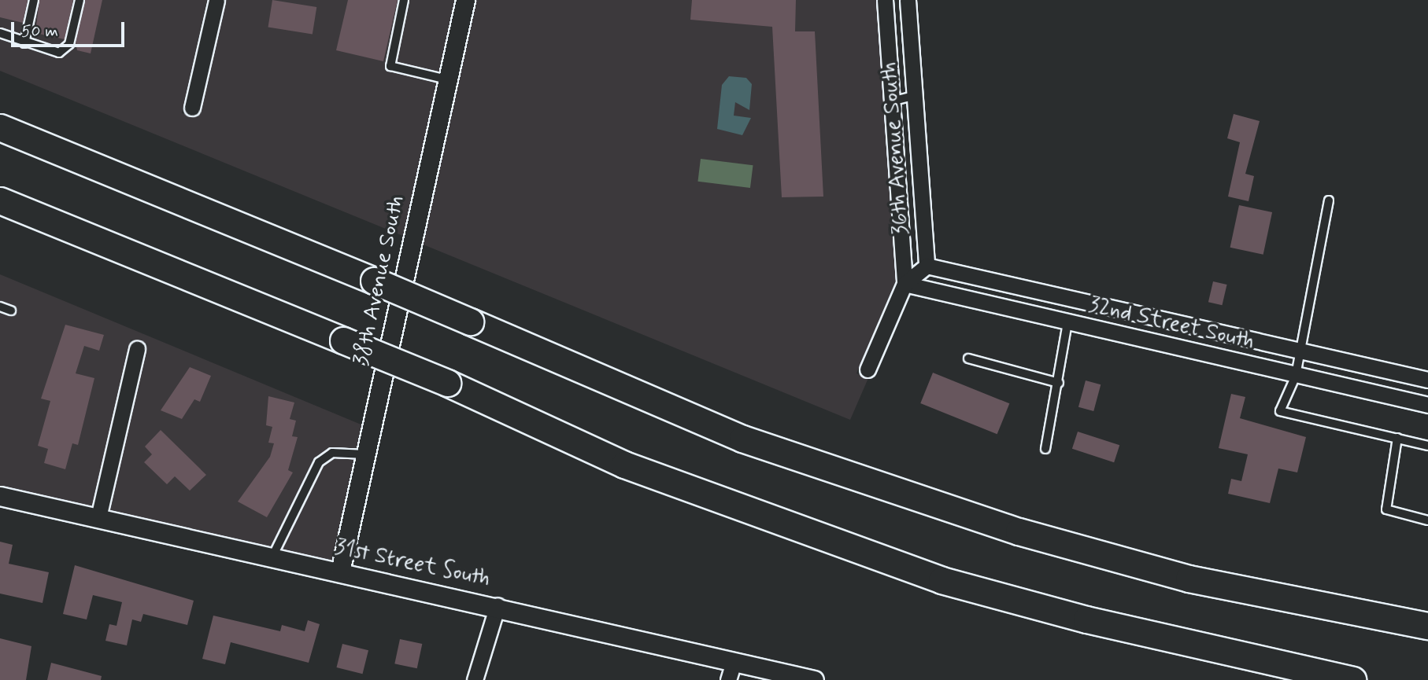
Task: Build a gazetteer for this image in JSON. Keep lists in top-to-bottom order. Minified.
{"streets":{"street":["36th Avenue South","38th Avenue South","32nd Street South","31st Street South"]},"crossings":[["36th Avenue South","32nd Street South"],["38th Avenue South","31st Street South"]],"scale_bar":"50 m"}
